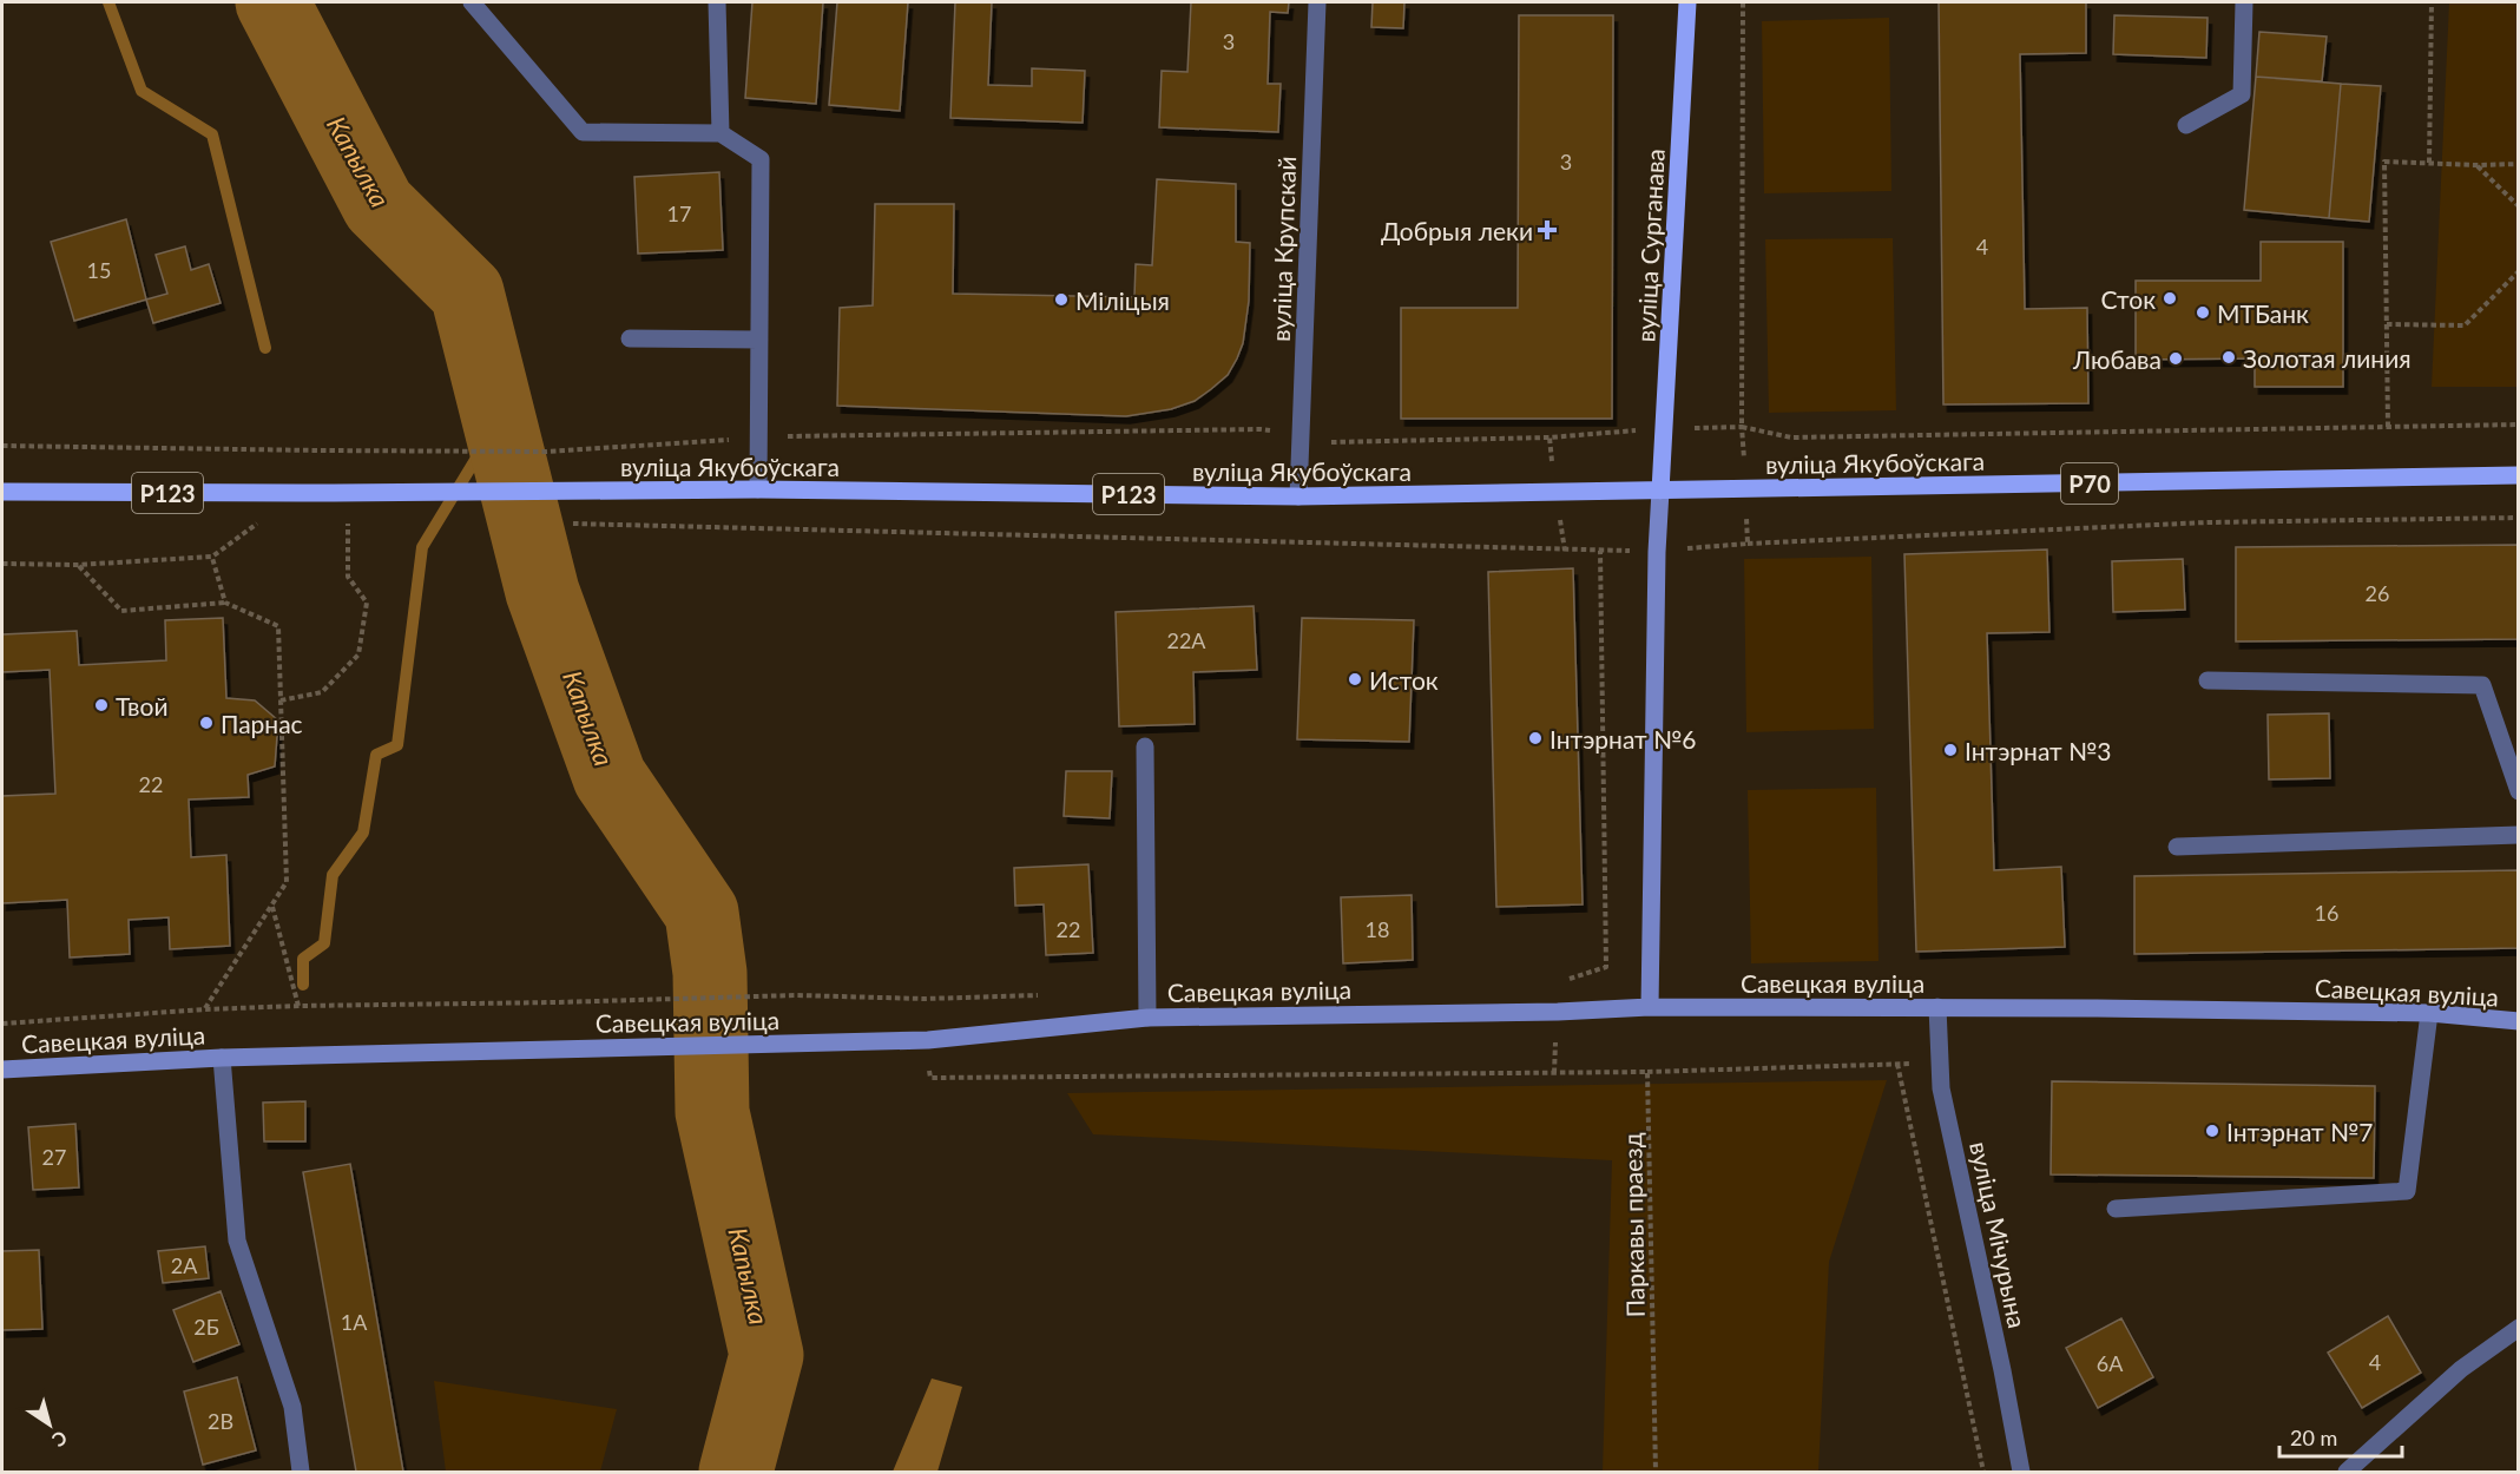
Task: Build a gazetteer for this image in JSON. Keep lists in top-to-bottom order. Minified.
{"streets":{"main road":["вуліца Сурганава","вуліца Якубоўскага","Р70","Р123","Савецкая вуліца"],"street":["вуліца Крупскай","вуліца Мічурына"],"path":["Паркавы праезд"]},"crossings":[["вуліца Сурганава","вуліца Якубоўскага"],["вуліца Крупскай","вуліца Якубоўскага"],["Савецкая вуліца","вуліца Мічурына"]],"water":["Капылка"],"places":{"health":["Добрыя леки"],"other":["Сток","Міліцыя","МТБанк","Золотая линия","Любава","Исток","Твой","Парнас","Інтэрнат №6","Інтэрнат №3","Інтэрнат №7"]},"house_numbers":["3","3","17","4","15","26","22А","22","16","22","18","27","2А","1А","2Б","4","6А","2В"],"scale_bar":"20 m","north":"bottom right"}
